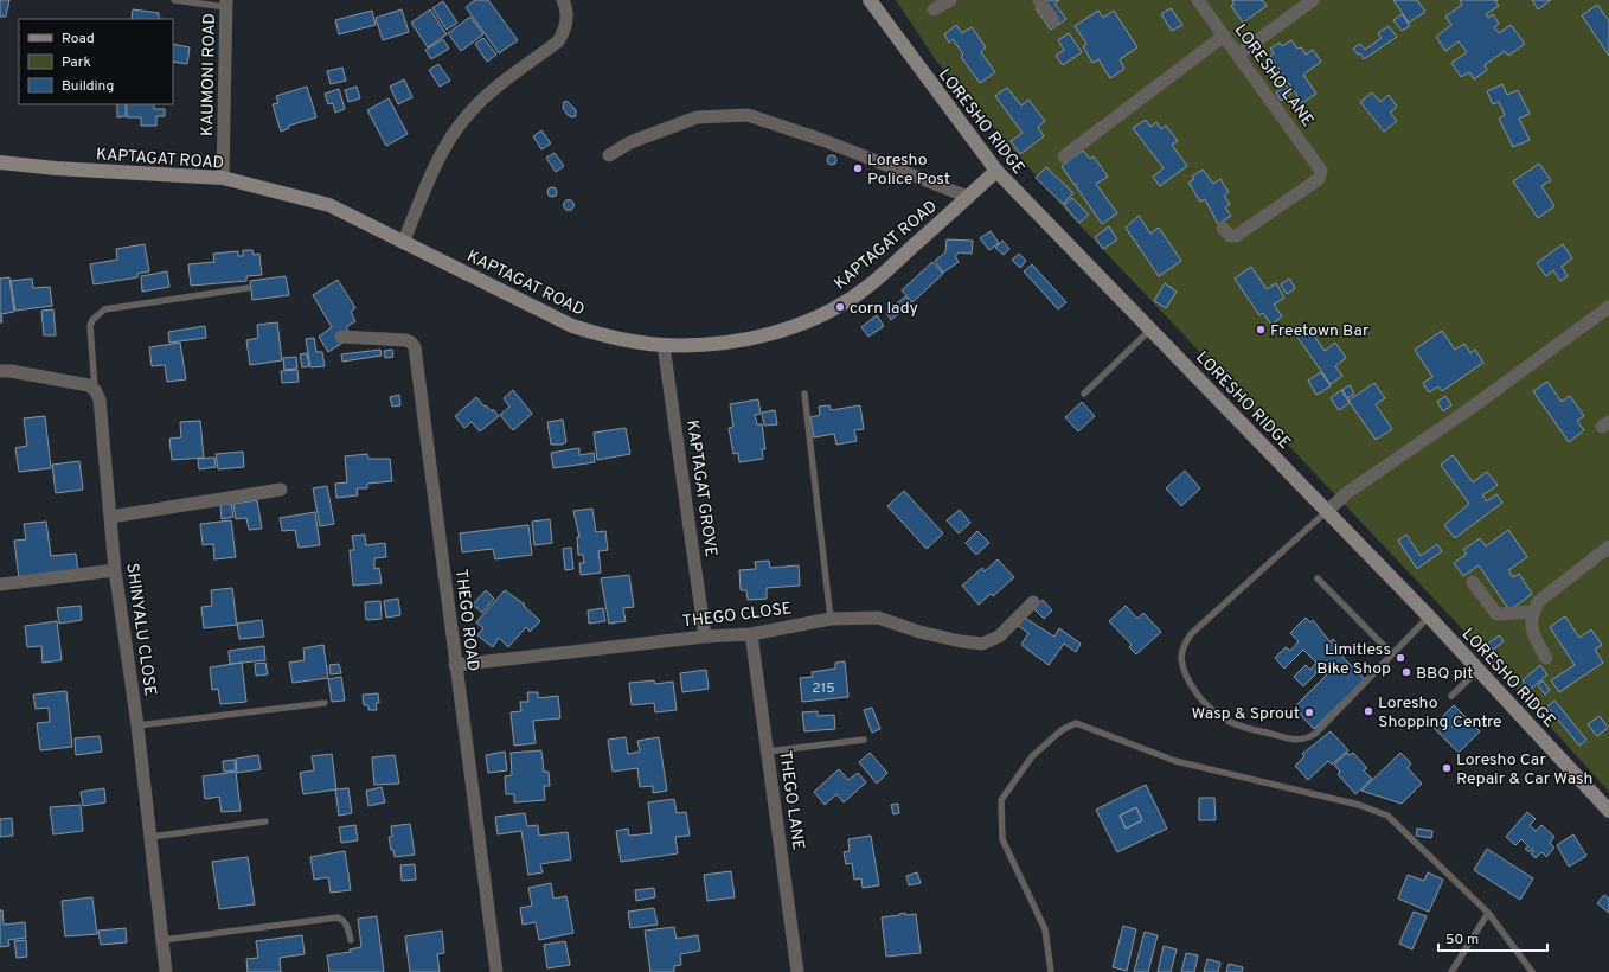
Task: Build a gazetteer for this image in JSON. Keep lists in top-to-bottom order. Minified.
{"streets":{"main road":["LORESHO RIDGE","KAPTAGAT ROAD"],"street":["KAUMONI ROAD","LORESHO LANE","KAPTAGAT GROVE","THEGO CLOSE","THEGO ROAD","SHINYALU CLOSE","THEGO LANE"]},"crossings":[["KAUMONI ROAD","KAPTAGAT ROAD"],["LORESHO RIDGE","KAPTAGAT ROAD"],["KAPTAGAT ROAD","KAPTAGAT GROVE"],["KAPTAGAT GROVE","THEGO CLOSE"],["THEGO CLOSE","THEGO ROAD"],["THEGO CLOSE","THEGO LANE"]],"places":["Loresho Police Post","corn lady","Freetown Bar","Limitless Bike Shop","BBQ pit","Loresho Shopping Centre","Wasp & Sprout","Loresho Car Repair & Car Wash"],"house_numbers":["215"],"legend":["Road","Park","Building"],"scale_bar":"50 m"}
